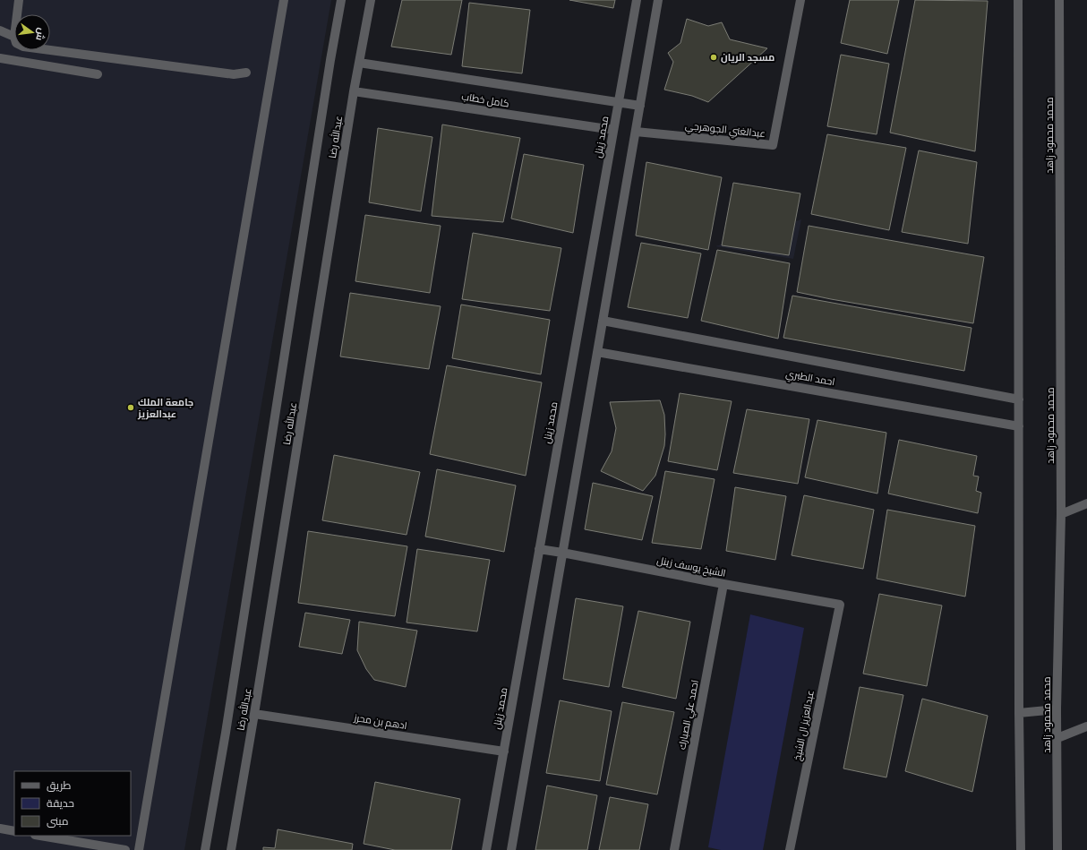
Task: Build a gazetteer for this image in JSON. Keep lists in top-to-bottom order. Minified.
{"streets":{"street":["كامل خطاب","عبدالغني الجوهرجي","محمد محمود زاهد","عبدالله رضا","محمد زينل","احمد الطبري","الشيخ يوسف زينل","احمد علي الصبارك","ادهم بن محرز","عبدالعزيز ال الشيخ"]},"crossings":[["كامل خطاب","عبدالله رضا"],["كامل خطاب","محمد زينل"],["عبدالله رضا","ادهم بن محرز"],["محمد زينل","الشيخ يوسف زينل"],["محمد زينل","ادهم بن محرز"],["الشيخ يوسف زينل","احمد علي الصبارك"],["الشيخ يوسف زينل","عبدالعزيز ال الشيخ"]],"places":["مسجد الريان","جامعة الملك عبدالعزيز"],"legend":["طريق","حديقة","مبنى"],"north":"right"}
